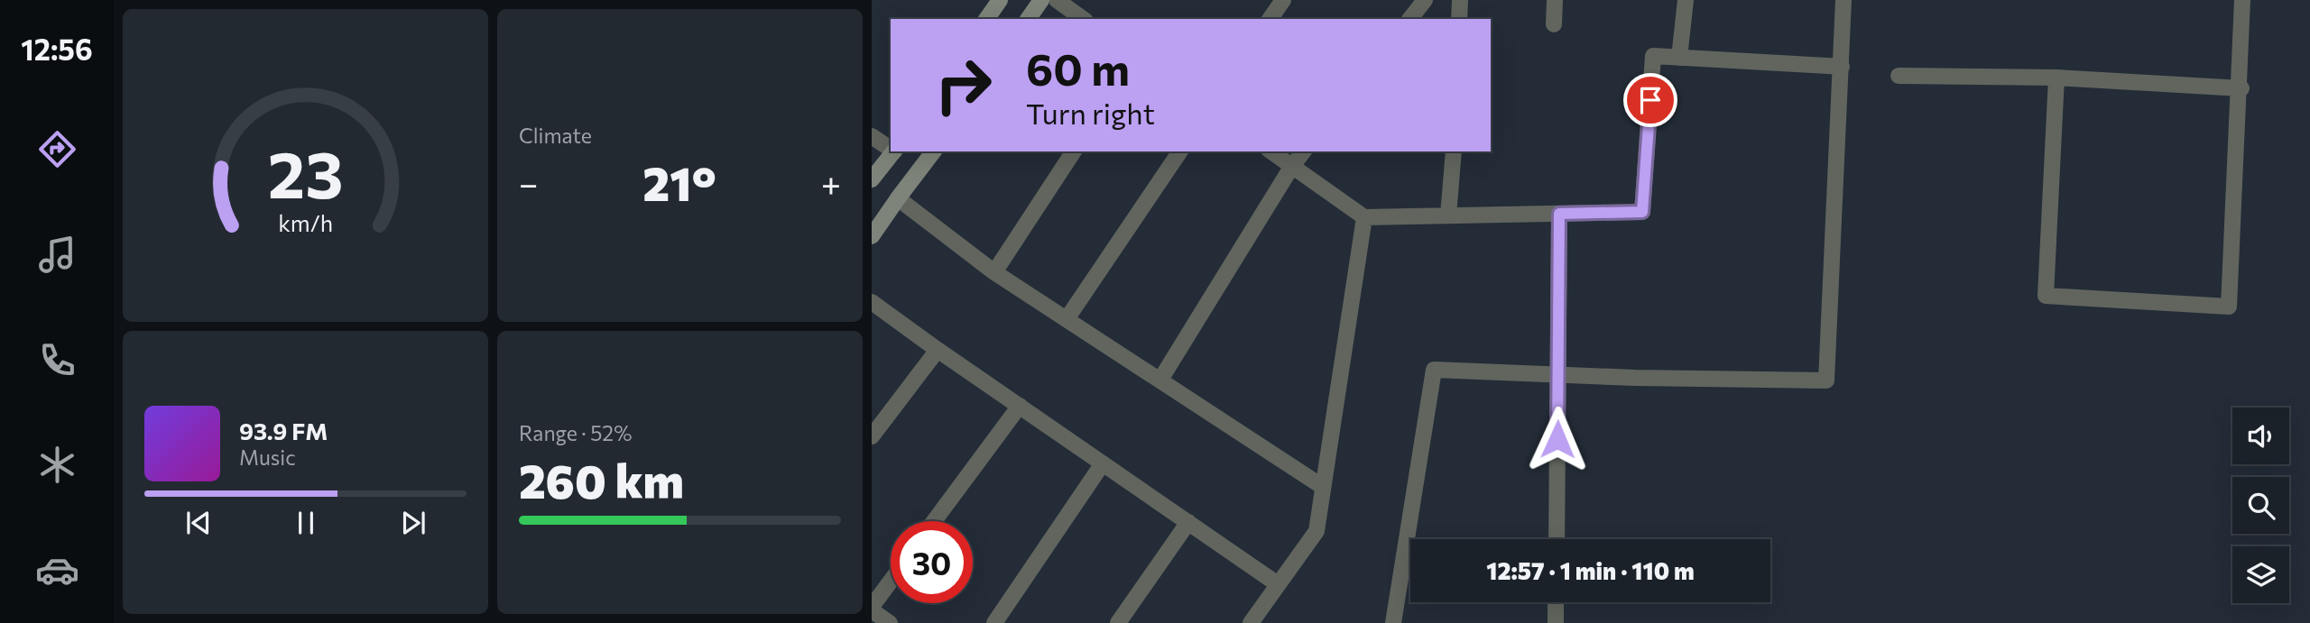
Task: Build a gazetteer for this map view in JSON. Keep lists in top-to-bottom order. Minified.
{"page":{"tabs":"12:56","tile":["Climate",["Range · 52%","260 km"]],"turn":["60 m","Turn right"],"heat":["−","21°","+"],"song":["93.9 FM","Music"],"limit":"30","trip":"12:57 · 1 min · 110 m","gauge":["23","km/h"]}}
